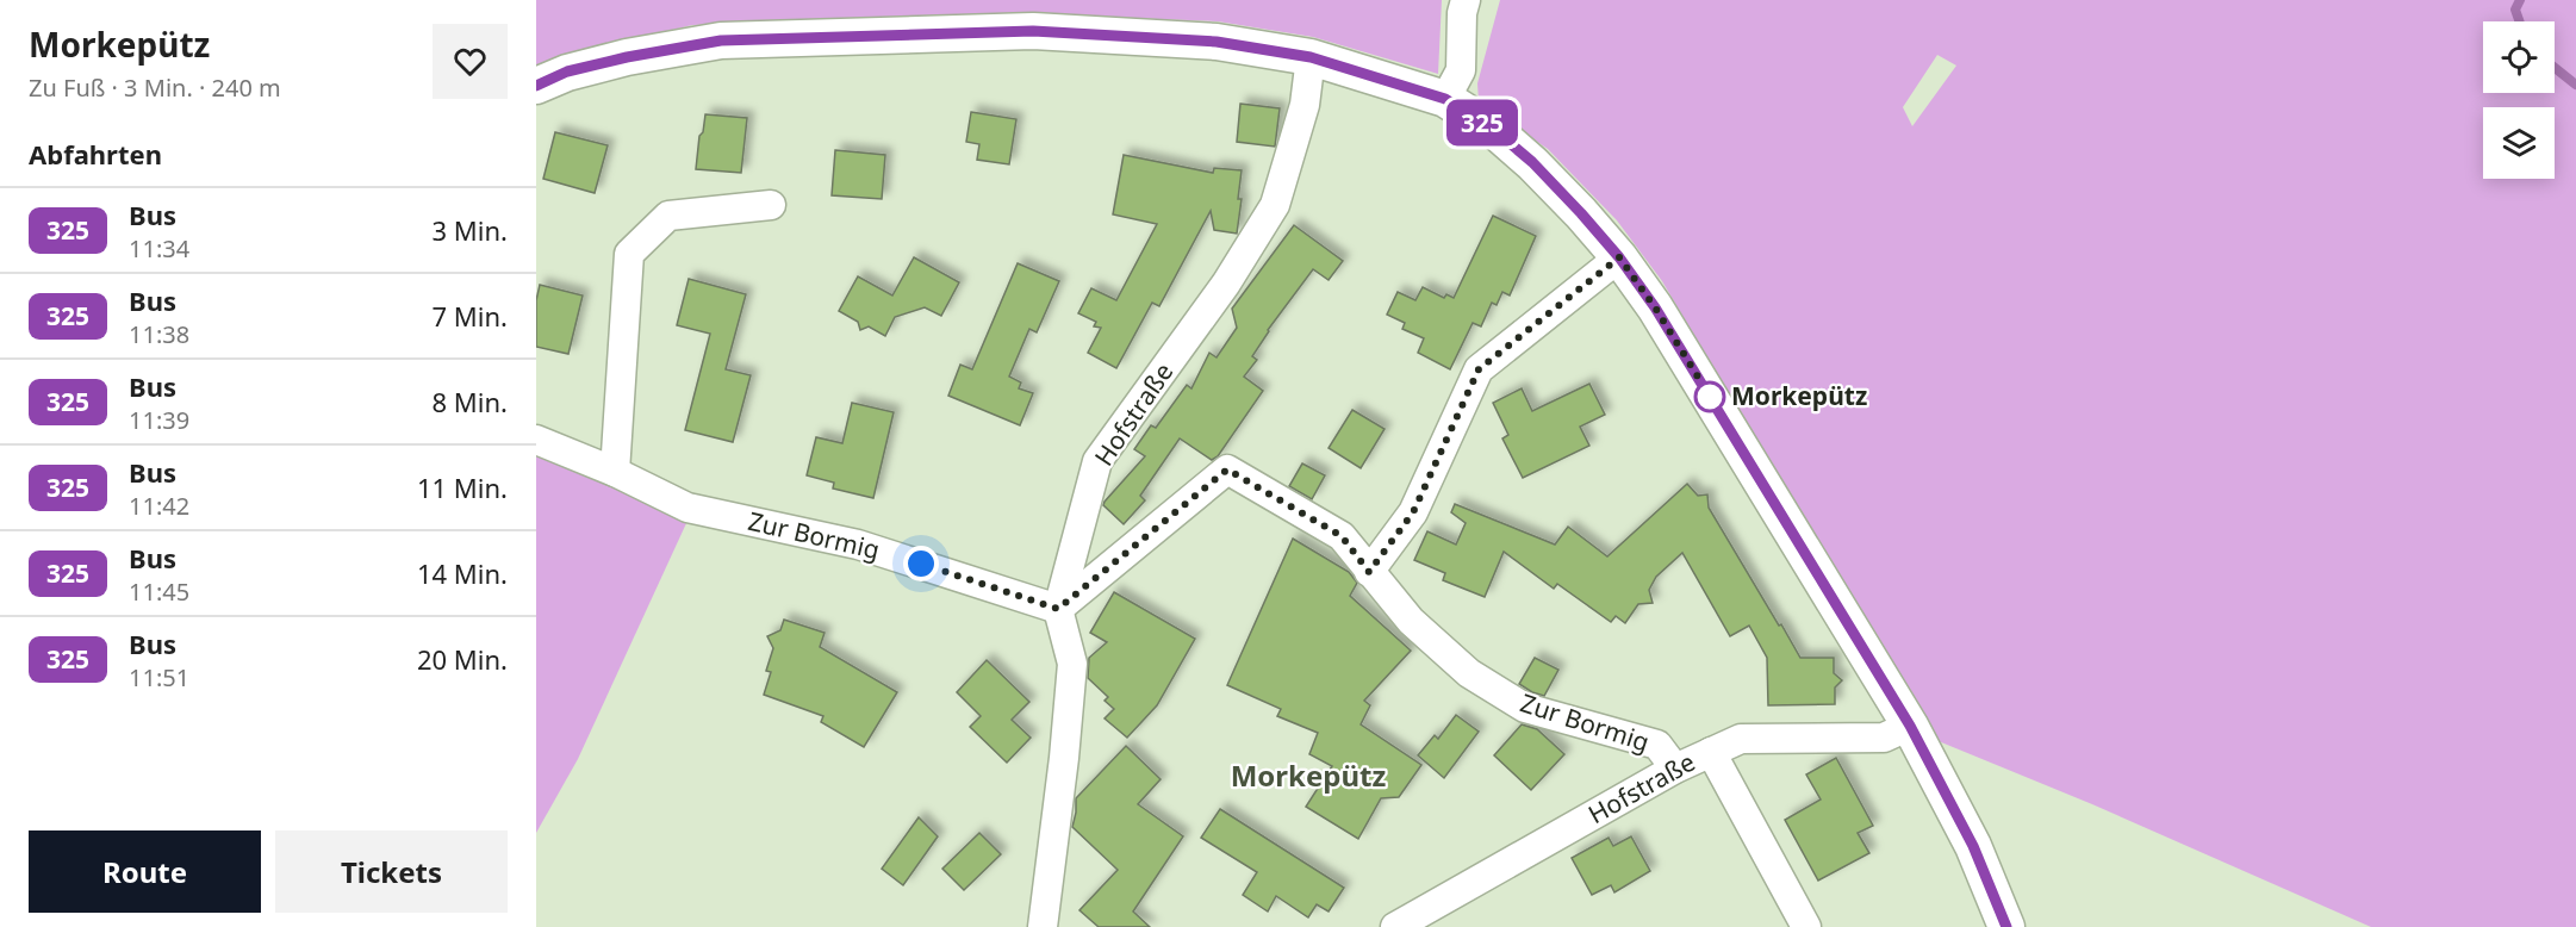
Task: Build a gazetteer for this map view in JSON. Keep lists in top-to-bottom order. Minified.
{"streets":{"street":["Hofstraße","Zur Bormig"]},"crossings":[["Hofstraße","Zur Bormig"]],"districts":["Morkepütz"],"places":["Morkepütz"],"lines":["bus line 325"],"page":{"heading":[["Morkepütz","Zu Fuß · 3 Min. · 240 m"],"Abfahrten"],"on_map":"325","list":[{"mark":"325","name":"Bus","note":"11:34","value":"3 Min."},{"mark":"325","name":"Bus","note":"11:38","value":"7 Min."},{"mark":"325","name":"Bus","note":"11:39","value":"8 Min."},{"mark":"325","name":"Bus","note":"11:42","value":"11 Min."},{"mark":"325","name":"Bus","note":"11:45","value":"14 Min."},{"mark":"325","name":"Bus","note":"11:51","value":"20 Min."}],"buttons":["Route","Tickets"]}}
